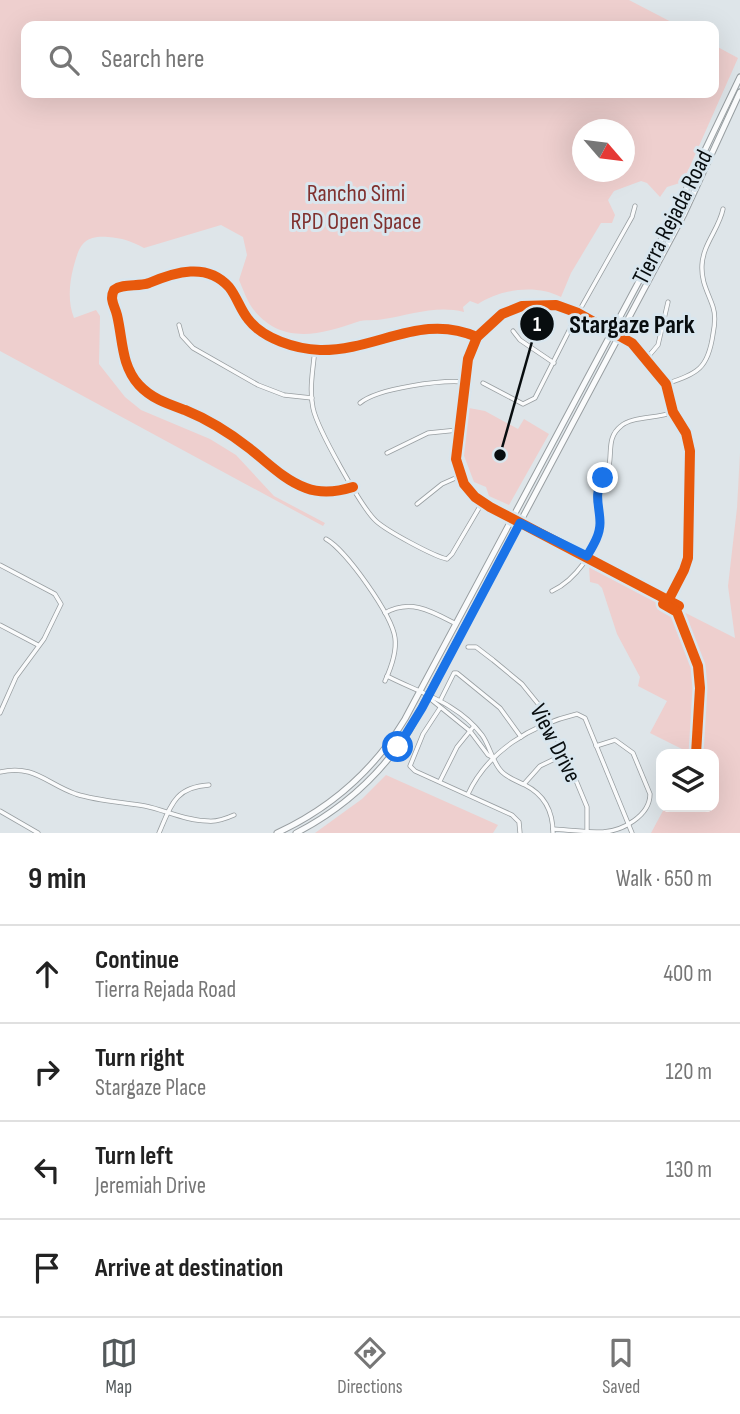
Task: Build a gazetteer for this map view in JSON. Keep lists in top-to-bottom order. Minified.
{"streets":{"main road":["Tierra Rejada Road"],"street":["View Drive"]},"parks":["Rancho Simi RPD Open Space"],"places":["Stargaze Park"],"north":"bottom right","page":{"search":"Search here","heading":["9 min","Walk · 650 m"],"list":[["Continue","Tierra Rejada Road","400 m"],["Turn right","Stargaze Place","120 m"],["Turn left","Jeremiah Drive","130 m"],"Arrive at destination"],"nav":["Map","Directions","Saved"]}}
